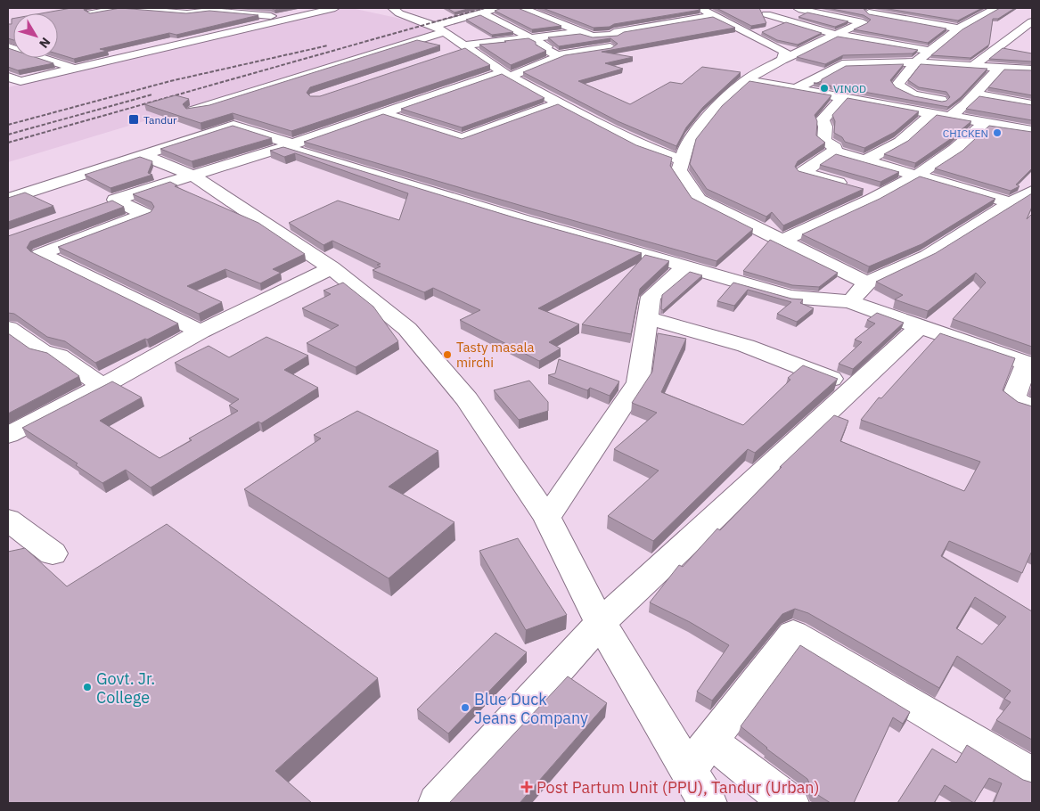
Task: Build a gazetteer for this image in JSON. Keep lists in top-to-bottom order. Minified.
{"places":{"other":["VINOD","CHICKEN","Tasty masala mirchi","Govt. Jr. College","Blue Duck Jeans Company"],"transit":["Tandur"],"health":["Post Partum Unit (PPU), Tandur (Urban)"]},"north":"bottom right"}
